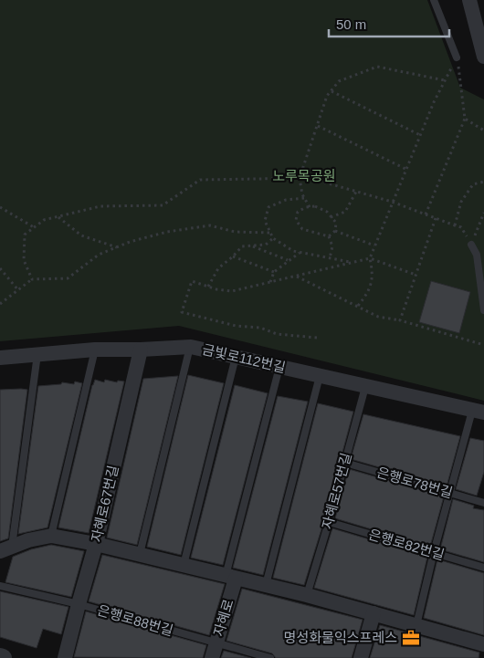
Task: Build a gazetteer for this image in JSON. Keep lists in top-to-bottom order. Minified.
{"streets":{"street":["금빛로112번길","자혜로67번길","자혜로"],"lane":["은행로78번길","자혜로57번길","은행로82번길","은행로88번길"]},"crossings":[["금빛로112번길","자혜로57번길"],["금빛로112번길","자혜로67번길"],["은행로78번길","자혜로57번길"],["자혜로57번길","은행로82번길"],["자혜로67번길","은행로88번길"],["자혜로","은행로88번길"]],"parks":["노루목공원"],"places":{"office":["명성화물익스프레스"]},"scale_bar":"50 m"}
